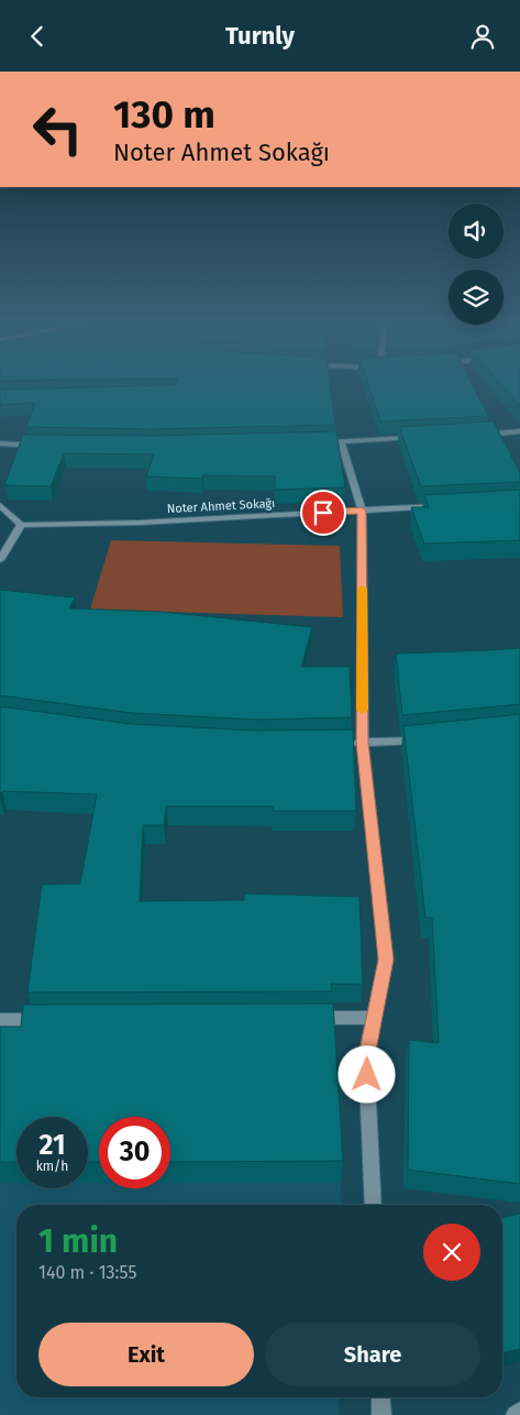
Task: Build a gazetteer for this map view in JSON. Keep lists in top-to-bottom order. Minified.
{"streets":{"street":["Noter Ahmet Sokağı"]},"page":{"header":"Turnly","turn":["130 m","Noter Ahmet Sokağı"],"speed":"21 km/h","limit":"30","heading":["1 min","140 m · 13:55"],"buttons":["Exit","Share"]}}
